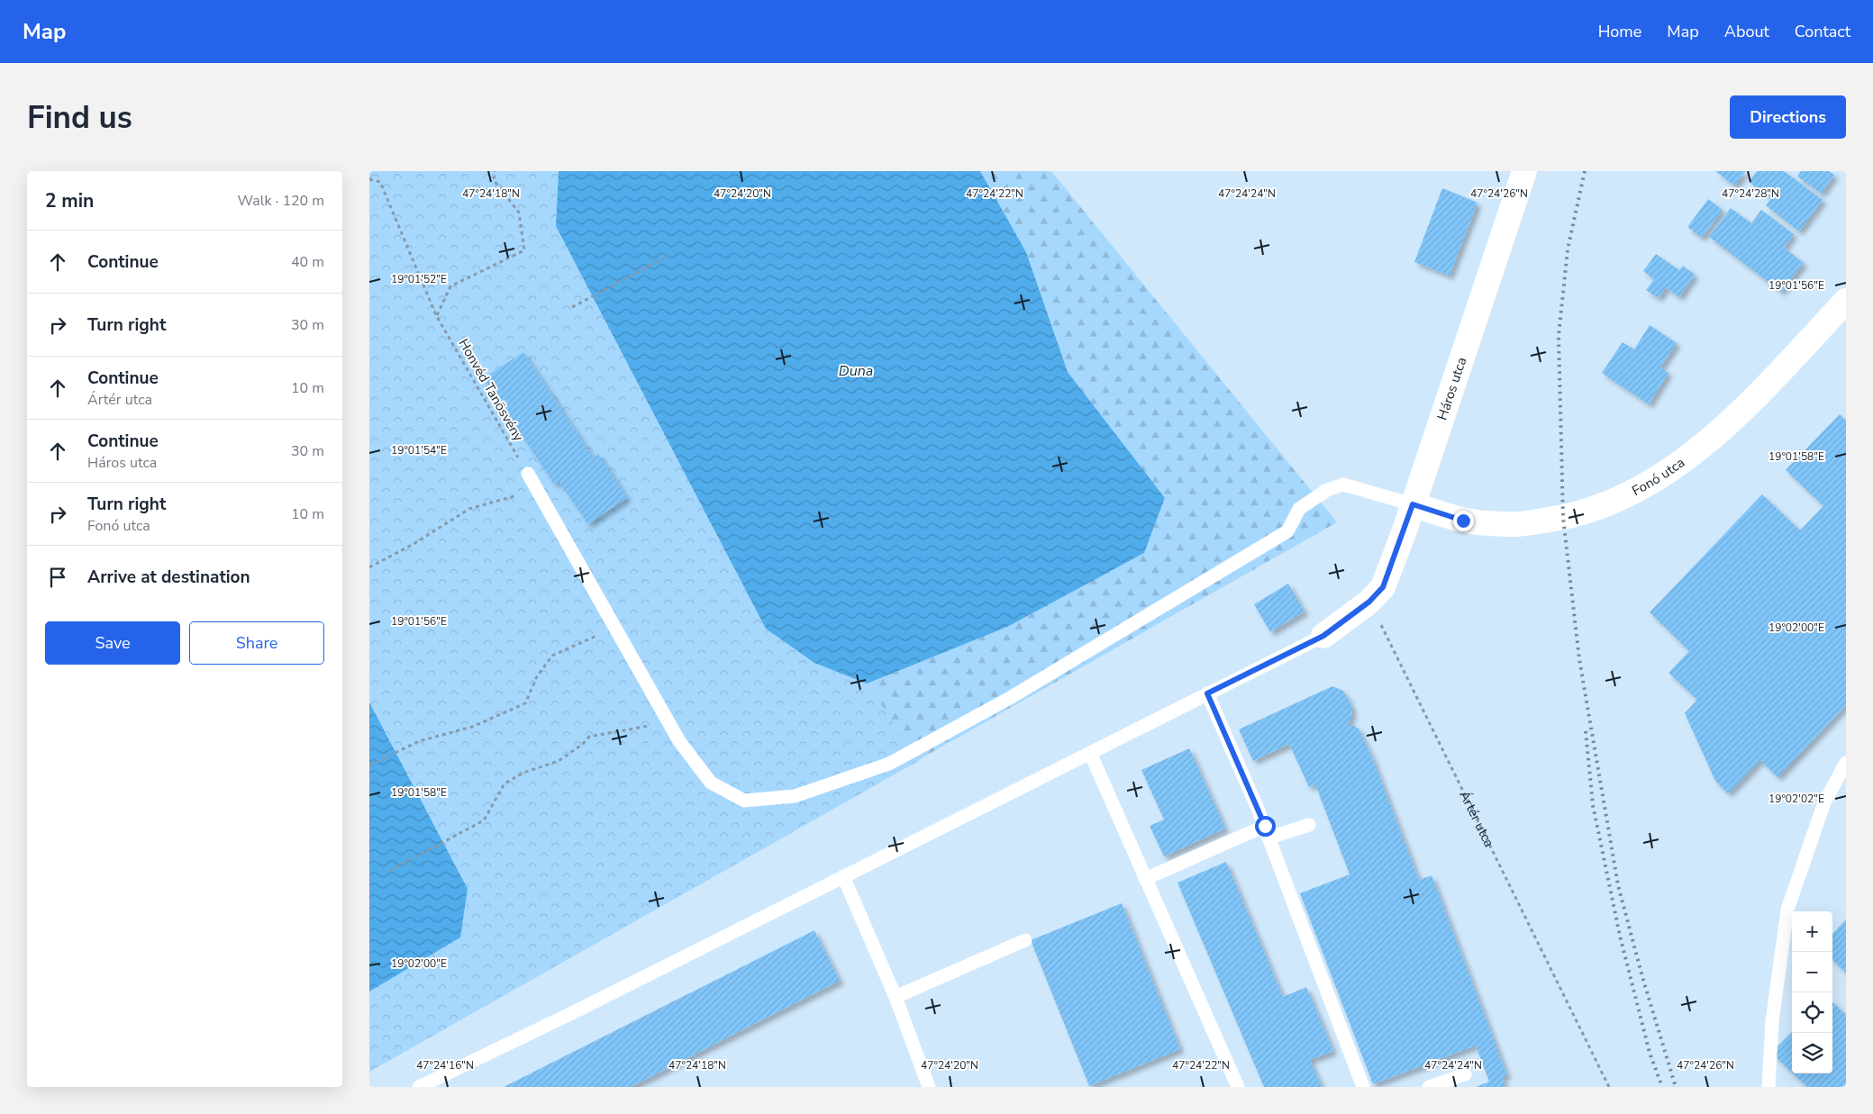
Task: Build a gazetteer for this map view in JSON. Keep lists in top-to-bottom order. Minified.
{"streets":{"street":["Háros utca","Fonó utca"],"path":["Honvéd Tanösvény","Ártér utca"]},"crossings":[["Háros utca","Fonó utca"],["Háros utca","Ártér utca"]],"water":["Duna"],"page":{"header":"Map","nav":["Home","Map","About","Contact"],"buttons":["Directions",["Save","Share"]],"title":"Find us","heading":["2 min","Walk · 120 m"],"list":[["Continue","40 m"],["Turn right","30 m"],["Continue","Ártér utca","10 m"],["Continue","Háros utca","30 m"],["Turn right","Fonó utca","10 m"],"Arrive at destination"],"map_buttons":["+","−"]},"coordinates":["47°24'18\"N","47°24'20\"N","47°24'22\"N","47°24'24\"N","47°24'26\"N","47°24'28\"N","19°01'52\"E","19°01'56\"E","19°01'54\"E","19°01'58\"E","19°02'00\"E","19°02'02\"E","47°24'16\"N"]}
